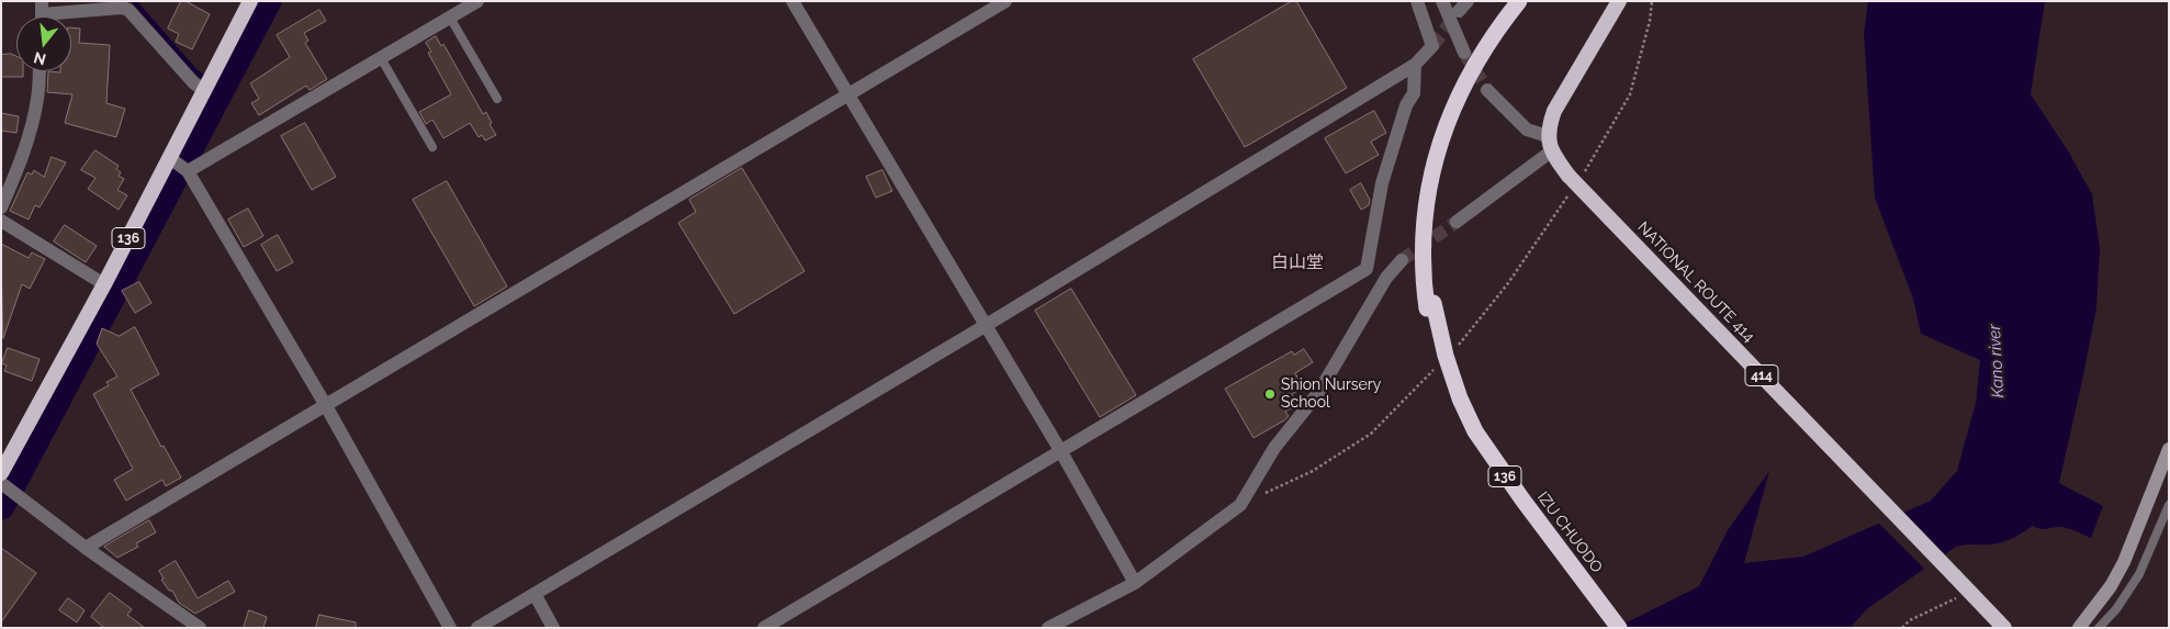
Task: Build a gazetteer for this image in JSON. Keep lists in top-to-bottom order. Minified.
{"streets":{"highway":["136","NATIONAL ROUTE 414","414","IZU CHUODO"]},"districts":["白山堂"],"water":["Kano river"],"places":["Shion Nursery School"],"north":"bottom"}
